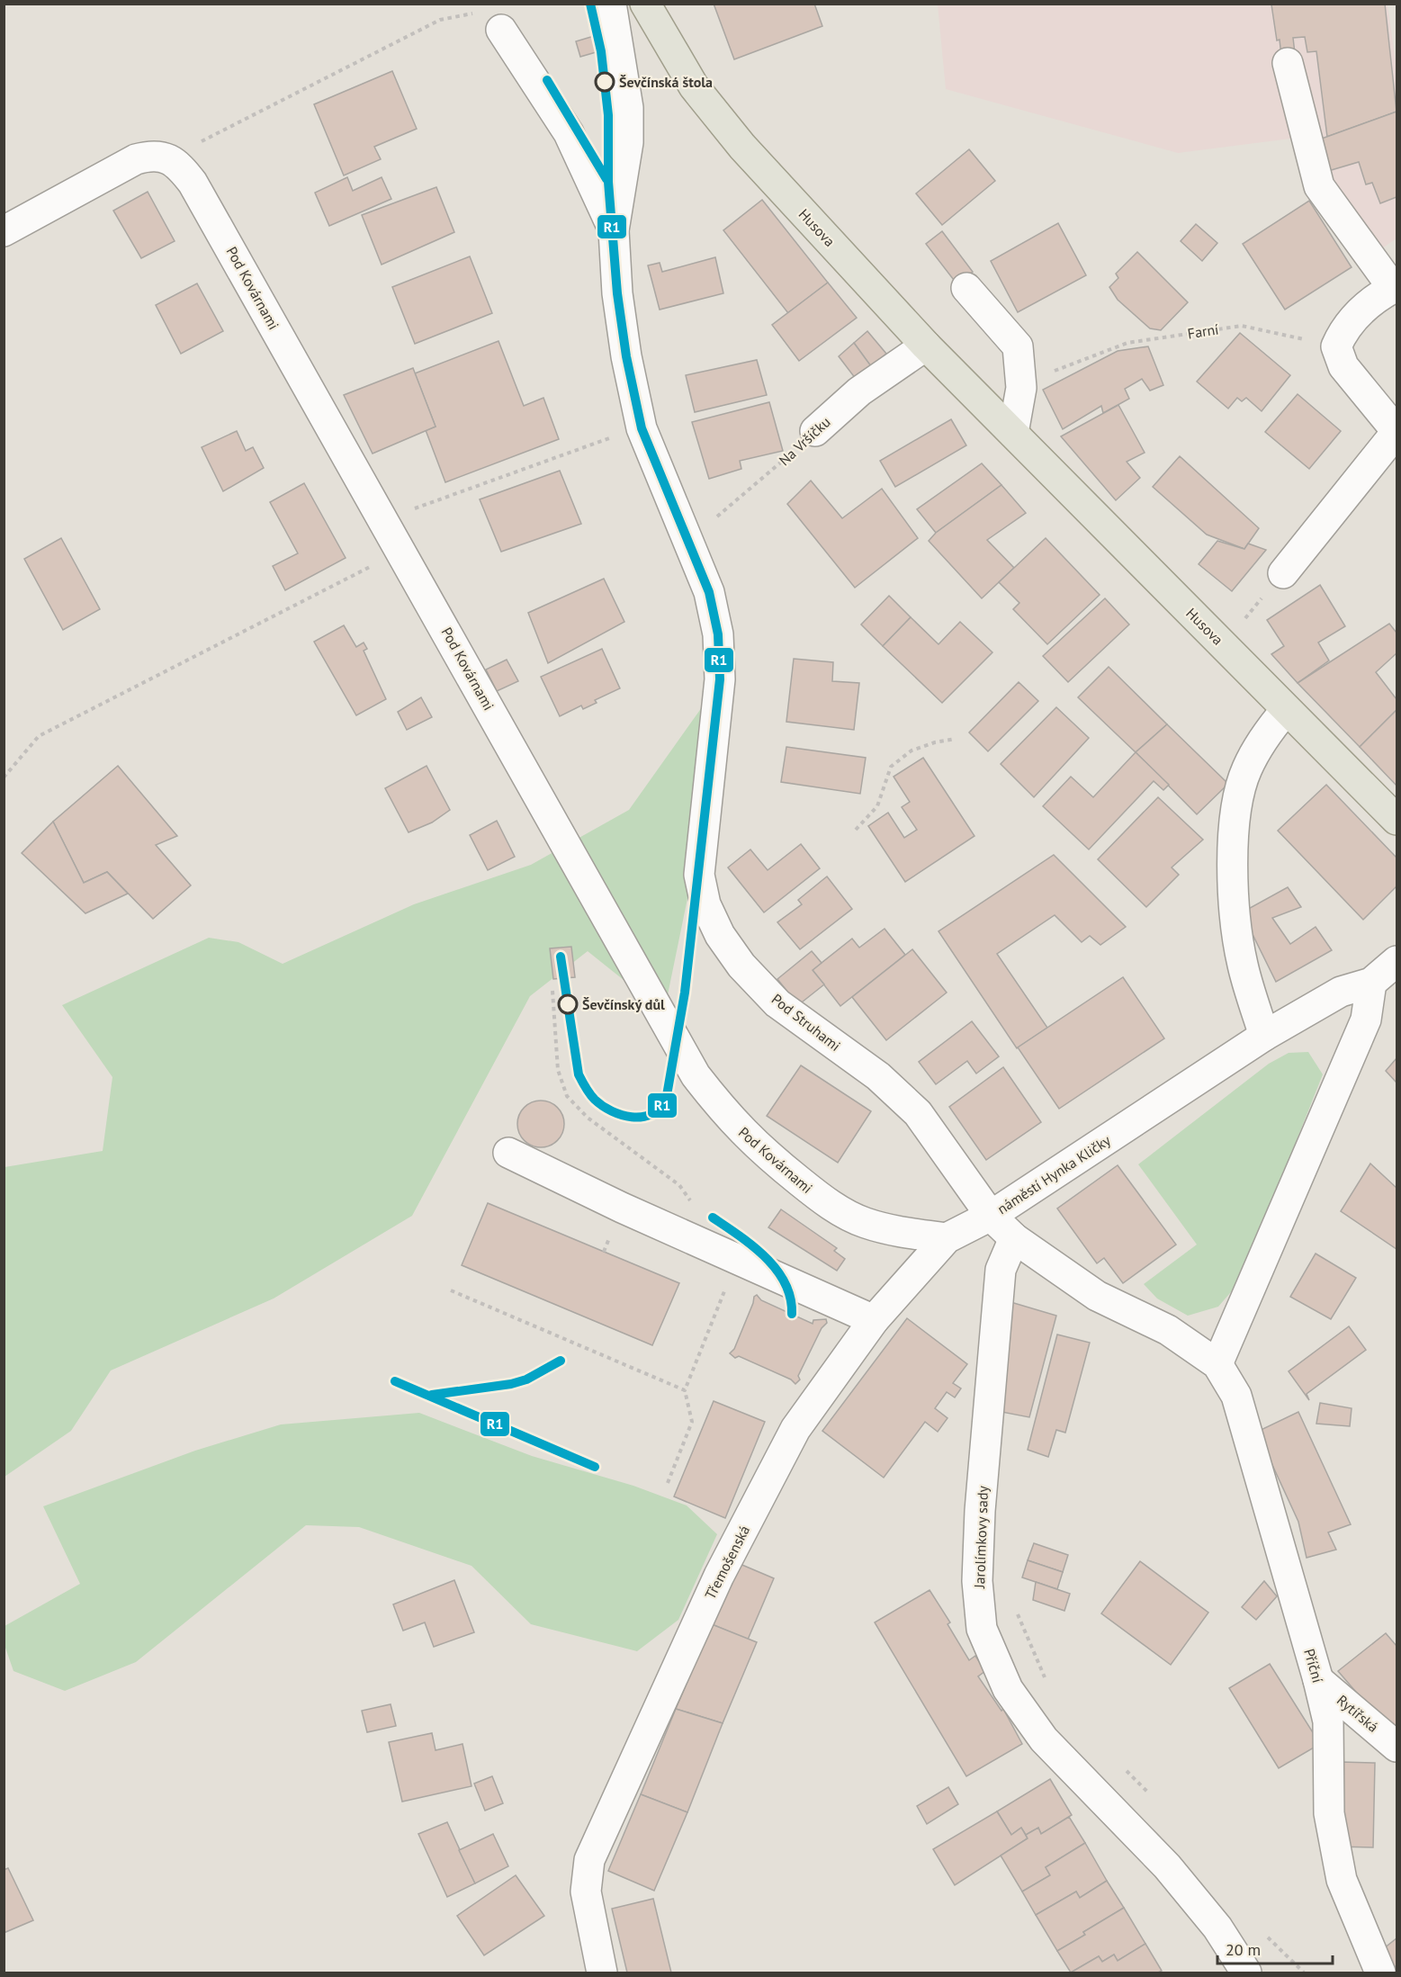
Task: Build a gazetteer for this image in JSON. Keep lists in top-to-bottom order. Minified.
{"streets":{"main road":["Husova"],"street":["Pod Kovárnami","Na Vršíčku","Pod Struhami","náměstí Hynka Kličky","Jarolímkovy sady","Třemošenská","Příční","Rytířská"],"path":["Farní"]},"crossings":[["Husova","Na Vršíčku"],["Pod Kovárnami","Třemošenská"],["Na Vršíčku","Pod Struhami"],["Pod Struhami","náměstí Hynka Kličky"],["Pod Struhami","Třemošenská"],["náměstí Hynka Kličky","Jarolímkovy sady"],["náměstí Hynka Kličky","Třemošenská"],["náměstí Hynka Kličky","Příční"],["Příční","Rytířská"]],"places":["Ševčínská štola","Ševčínský důl"],"lines":["transit line R1"],"scale_bar":"20 m"}
